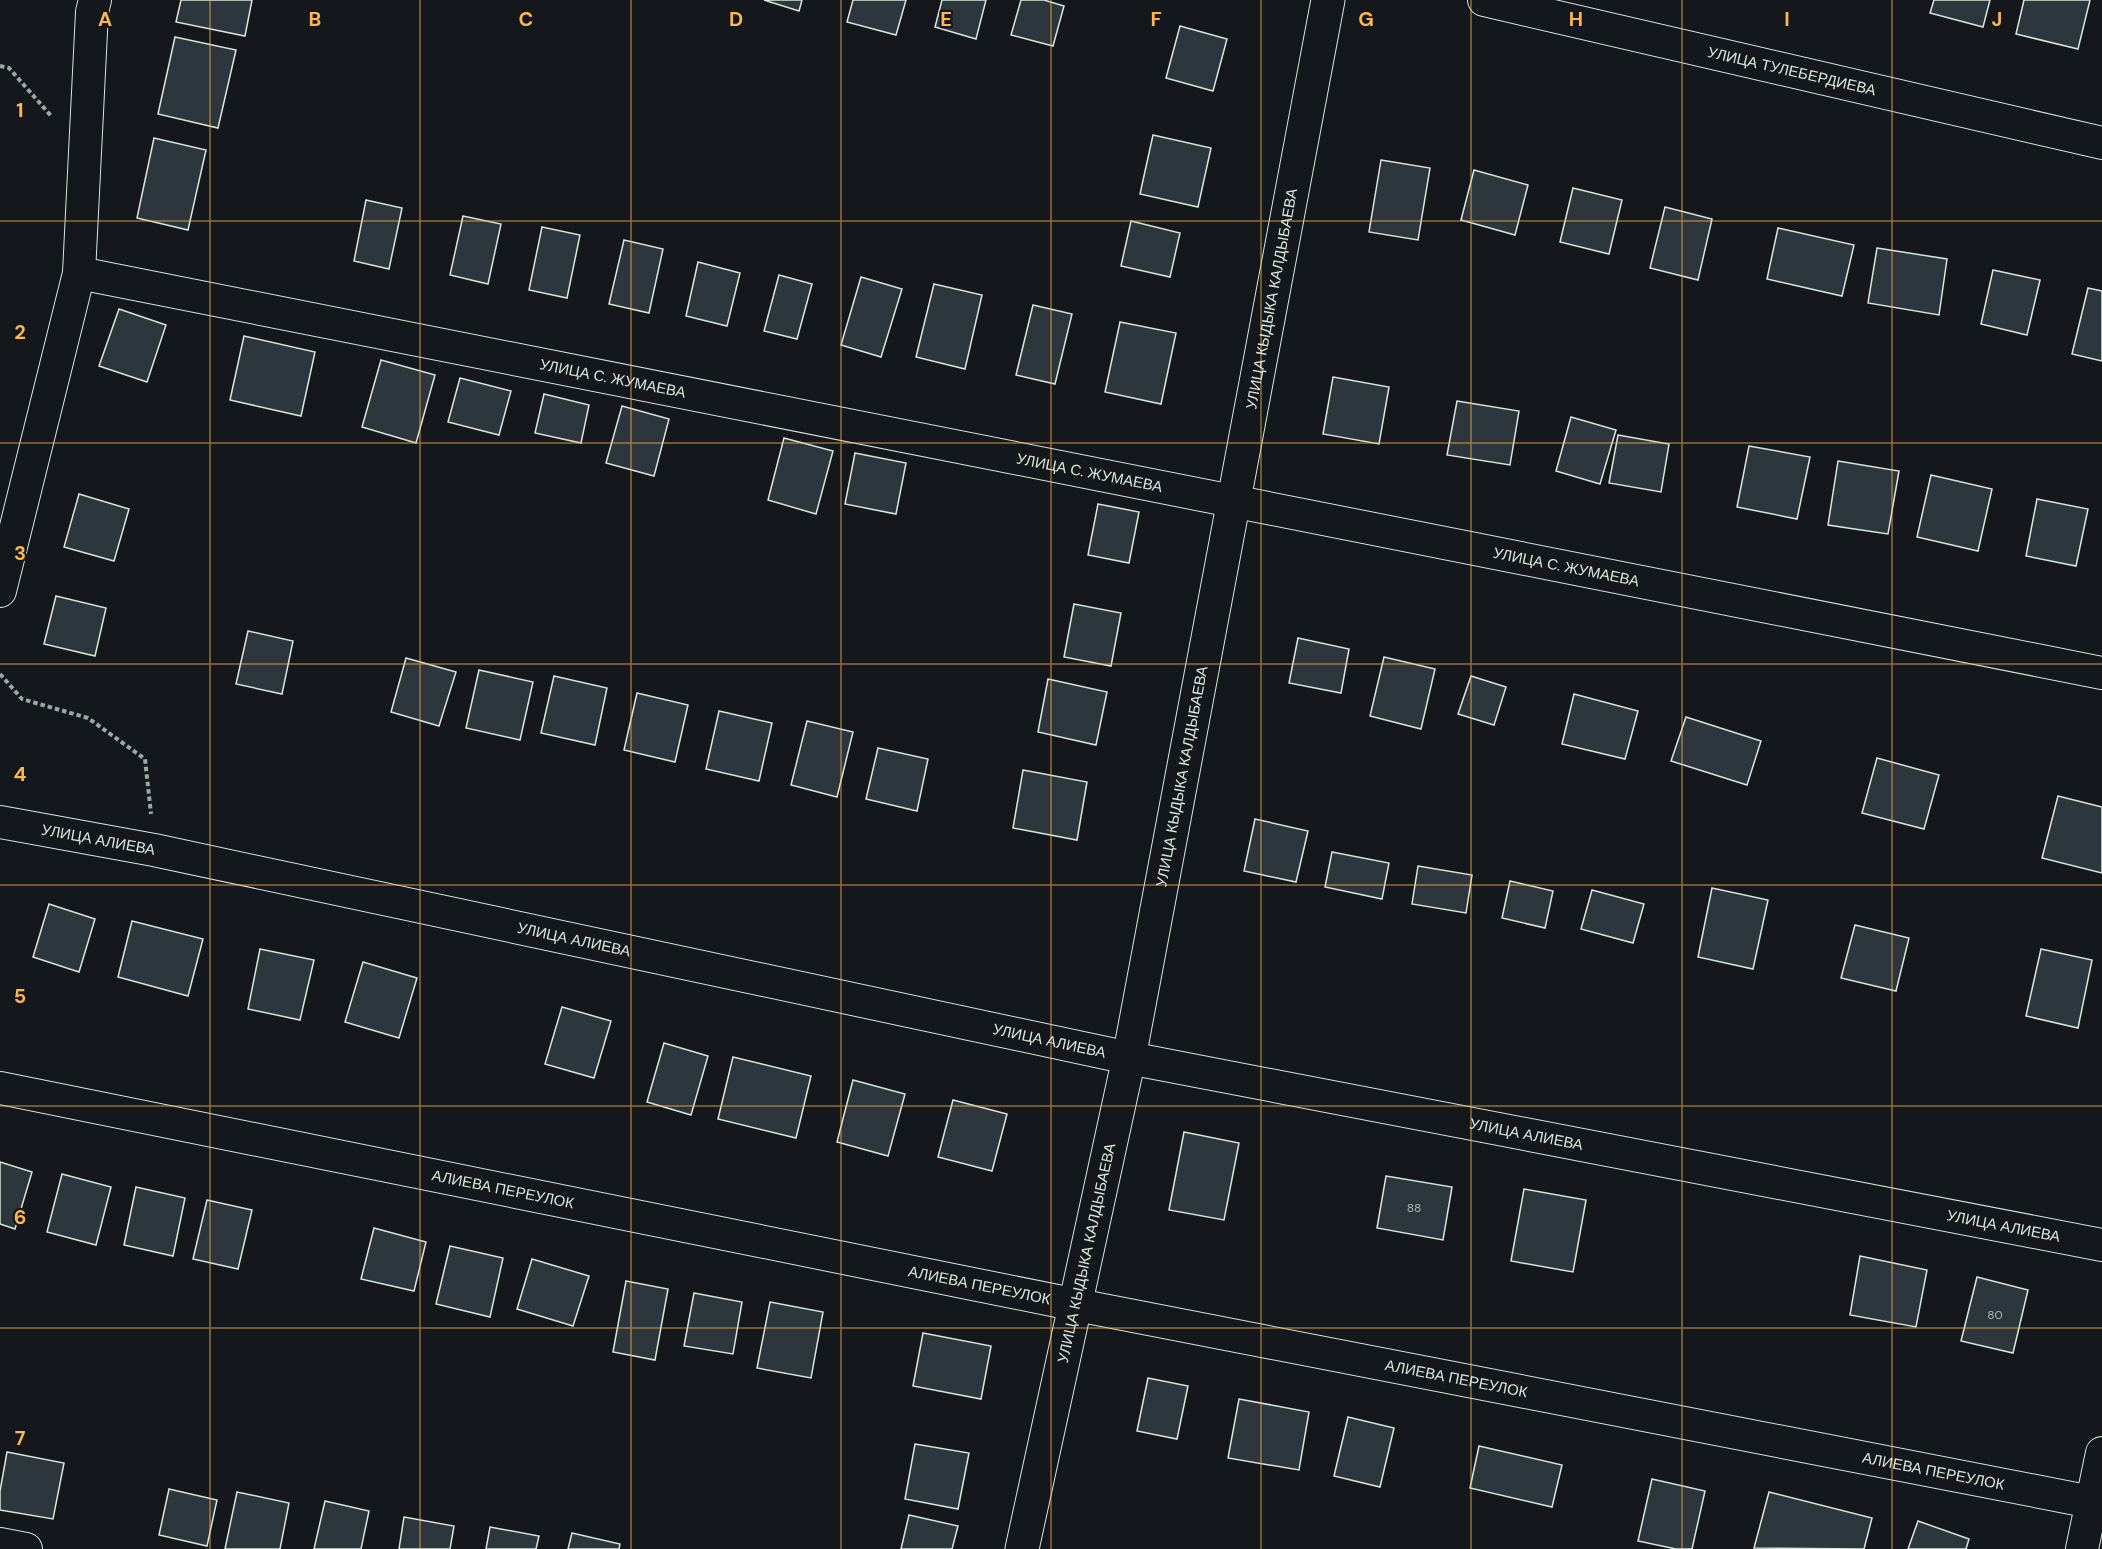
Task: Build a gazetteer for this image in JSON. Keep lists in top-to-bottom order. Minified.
{"streets":{"street":["УЛИЦА ТУЛЕБЕРДИЕВА","УЛИЦА КЫДЫКА КАЛДЫБАЕВА","УЛИЦА С. ЖУМАЕВА","УЛИЦА АЛИЕВА","АЛИЕВА ПЕРЕУЛОК"]},"crossings":[["УЛИЦА КЫДЫКА КАЛДЫБАЕВА","УЛИЦА С. ЖУМАЕВА"],["УЛИЦА КЫДЫКА КАЛДЫБАЕВА","УЛИЦА АЛИЕВА"],["УЛИЦА КЫДЫКА КАЛДЫБАЕВА","АЛИЕВА ПЕРЕУЛОК"]],"house_numbers":["88","80"],"grid":{"columns":["A","B","C","D","E","F","G","H","I","J"],"rows":["1","2","3","4","5","6","7"]}}
